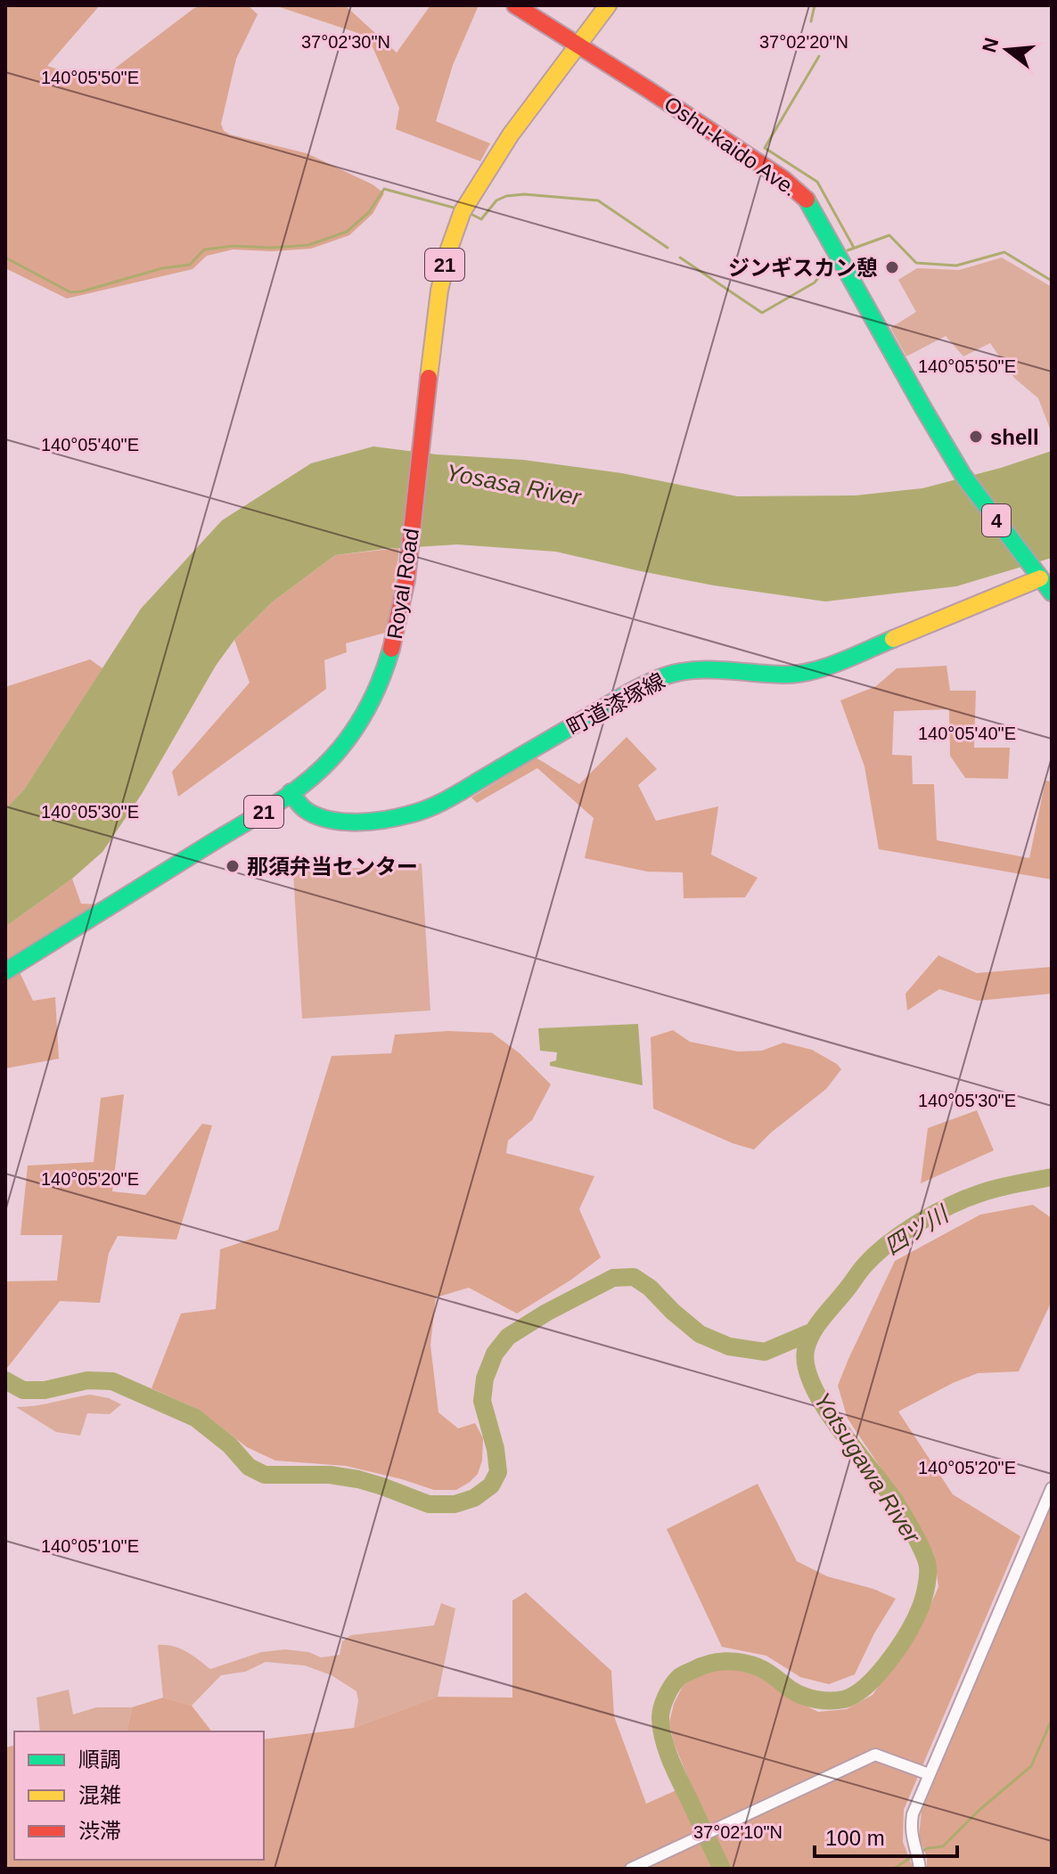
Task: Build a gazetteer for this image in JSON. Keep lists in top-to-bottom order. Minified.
{"streets":{"main road":["Oshu-kaido Ave.","21","4","Royal Road","町道漆塚線"]},"crossings":[["Oshu-kaido Ave.","Royal Road"],["Oshu-kaido Ave.","町道漆塚線"],["Royal Road","町道漆塚線"]],"water":["Yosasa River","四ツ川","Yotsugawa River"],"places":["ジンギスカン憩","shell","那須弁当センター"],"legend":["順調","混雑","渋滞"],"scale_bar":"100 m","north":"left","coordinates":["37°02'30\"N","37°02'20\"N","140°05'50\"E","140°05'40\"E","140°05'30\"E","140°05'20\"E","140°05'10\"E","37°02'10\"N"]}
